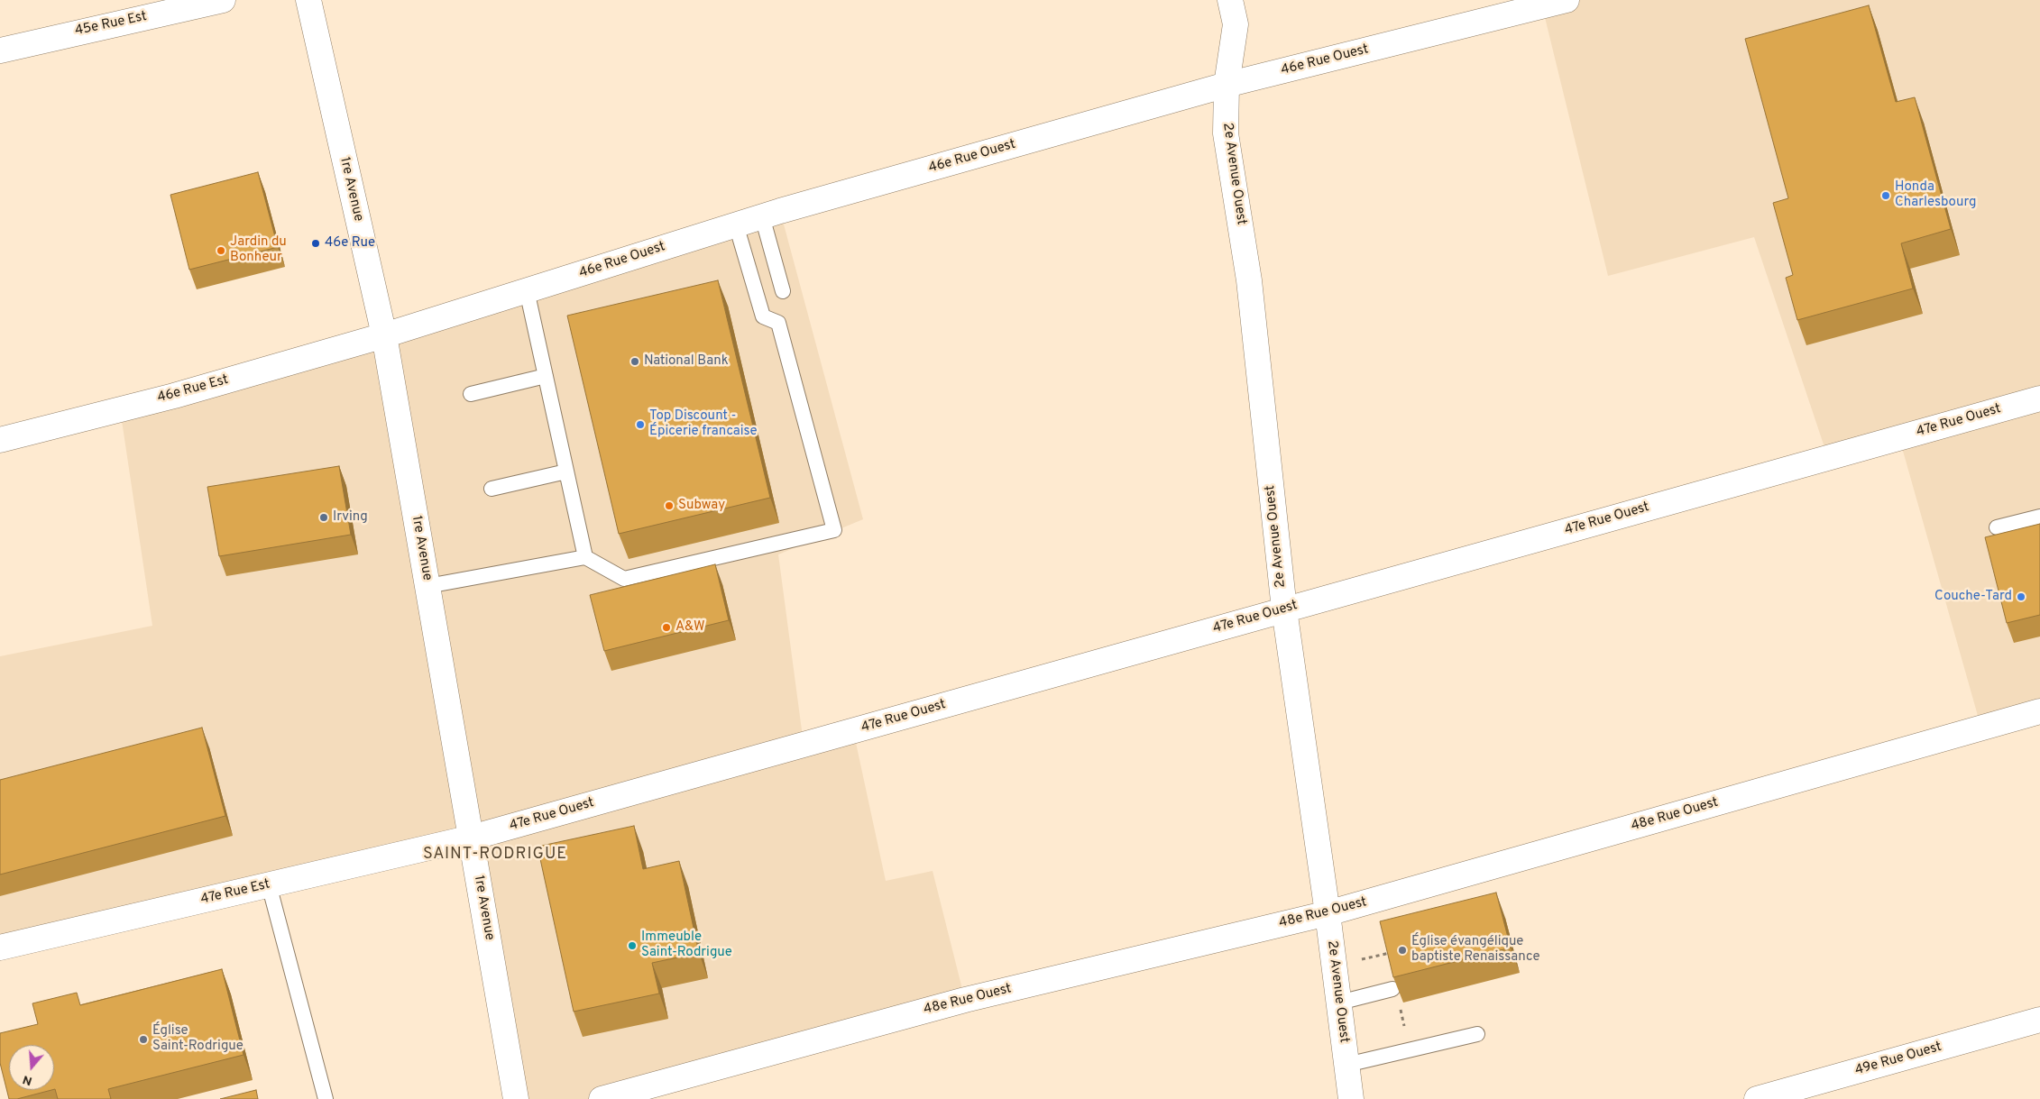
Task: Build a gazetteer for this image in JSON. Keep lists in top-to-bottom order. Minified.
{"streets":{"street":["45e Rue Est","46e Rue Ouest","2e Avenue Ouest","1re Avenue","46e Rue Est","47e Rue Ouest","48e Rue Ouest","47e Rue Est","49e Rue Ouest"]},"crossings":[["46e Rue Ouest","2e Avenue Ouest"],["46e Rue Ouest","1re Avenue"],["46e Rue Ouest","46e Rue Est"],["2e Avenue Ouest","47e Rue Ouest"],["2e Avenue Ouest","48e Rue Ouest"],["1re Avenue","46e Rue Est"],["1re Avenue","47e Rue Ouest"],["1re Avenue","47e Rue Est"],["47e Rue Ouest","47e Rue Est"]],"districts":["SAINT-RODRIGUE"],"places":["Honda Charlesbourg","46e Rue","Jardin du Bonheur","National Bank","Top Discount - Épicerie francaise","Subway","Irving","Couche-Tard","A&W","Immeuble Saint-Rodrigue","Église évangélique baptiste Renaissance","Église Saint-Rodrigue"],"north":"bottom"}
